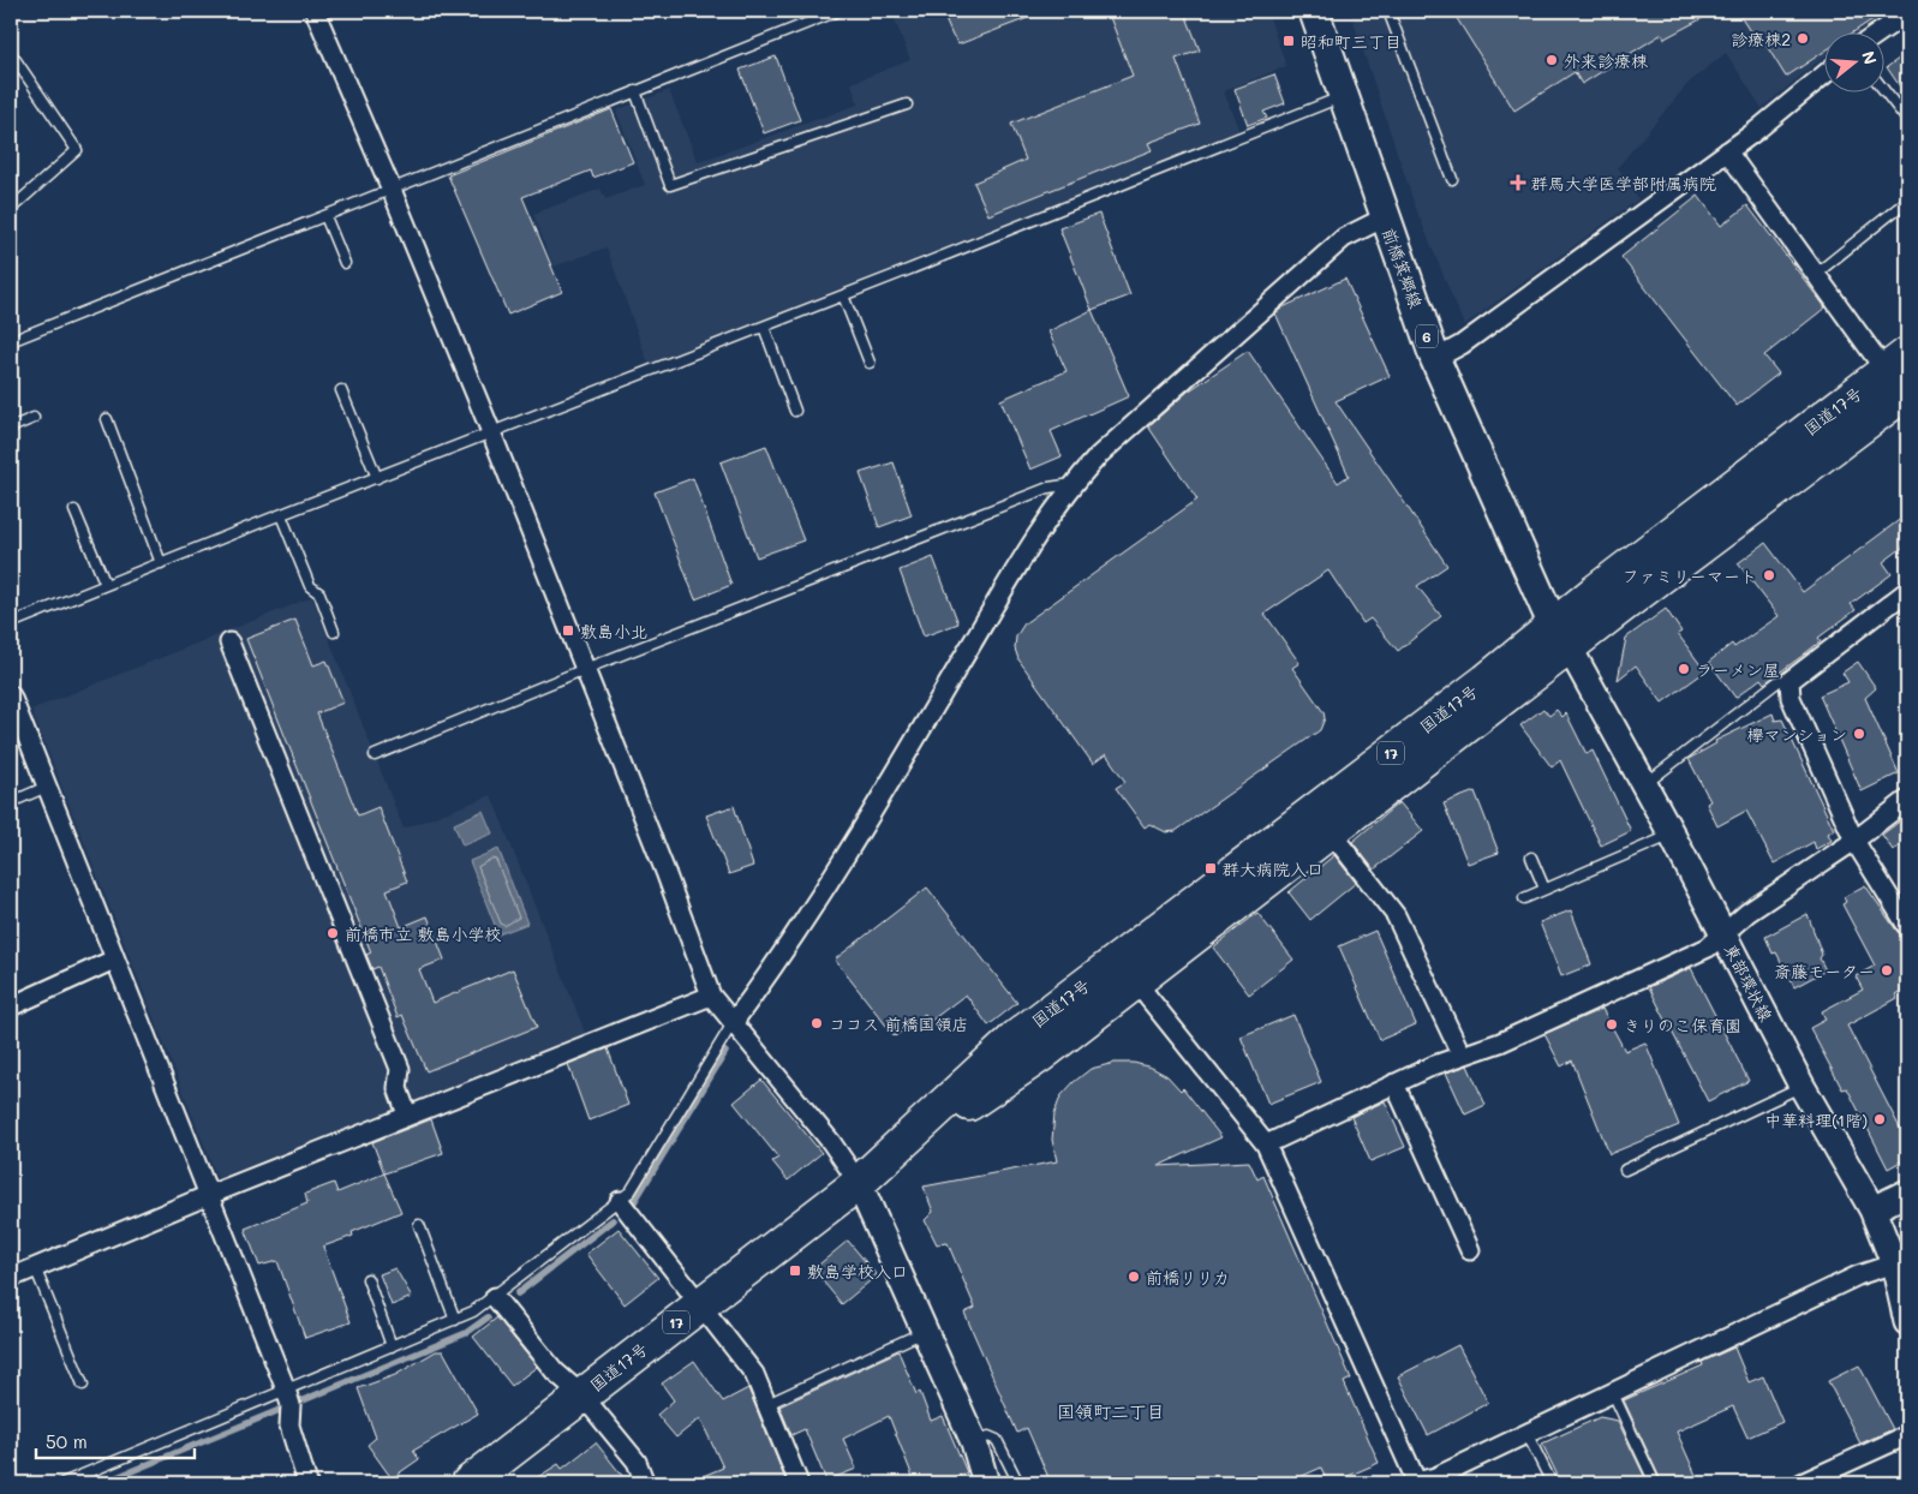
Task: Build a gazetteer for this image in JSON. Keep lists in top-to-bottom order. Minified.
{"streets":{"highway":["国道17号","17"],"main road":["前橋箕郷線","6"],"street":["東部環状線"]},"crossings":[["前橋箕郷線","国道17号"],["前橋箕郷線","東部環状線"],["国道17号","東部環状線"]],"districts":["国領町二丁目"],"places":{"other":["診療棟2","外来診療棟","ファミリーマート","ラーメン屋","欅マンション","前橋市立 敷島小学校","斎藤モーター","ココス 前橋国領店","きりのこ保育園","中華料理(1階)","前橋リリカ"],"transit":["昭和町三丁目","敷島小北","群大病院入口","敷島学校入口"],"health":["群馬大学医学部附属病院"]},"scale_bar":"50 m","north":"right"}
